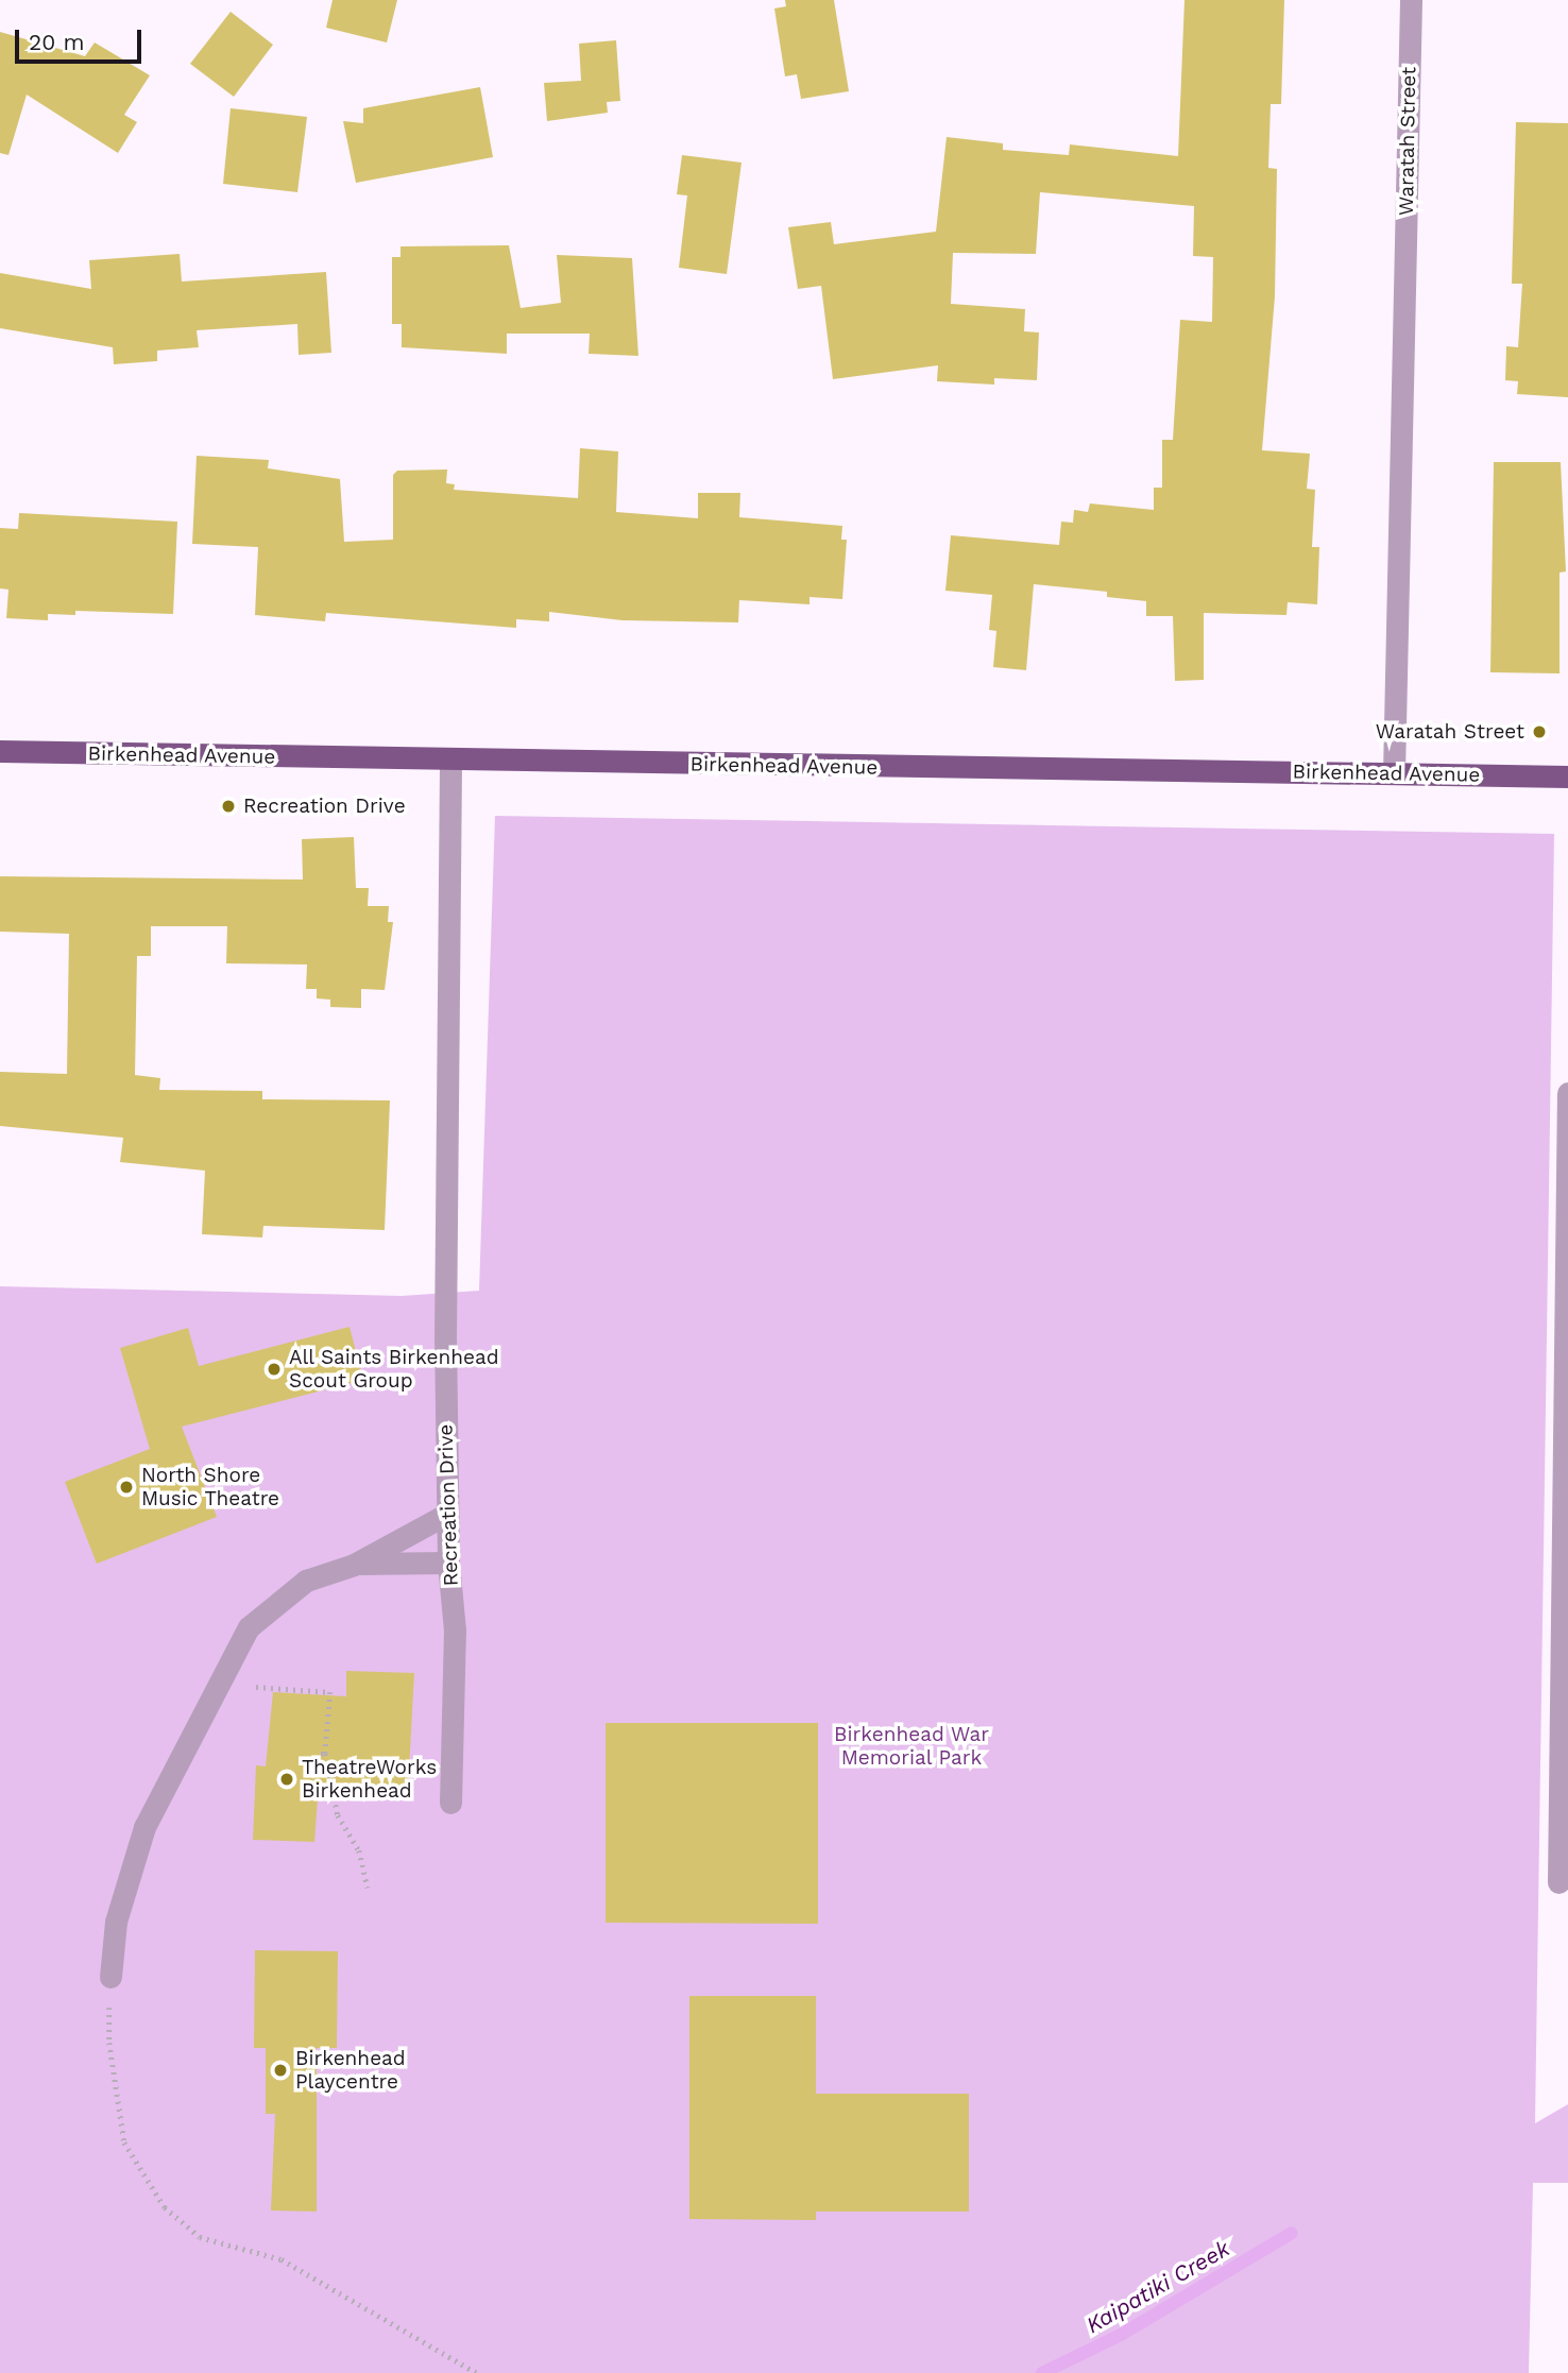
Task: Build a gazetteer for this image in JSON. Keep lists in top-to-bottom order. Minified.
{"streets":{"main road":["Birkenhead Avenue"],"street":["Waratah Street","Recreation Drive"]},"crossings":[["Waratah Street","Birkenhead Avenue"],["Birkenhead Avenue","Recreation Drive"]],"water":["Kaipatiki Creek"],"parks":["Birkenhead War Memorial Park"],"places":["Waratah Street","Recreation Drive","All Saints Birkenhead Scout Group","North Shore Music Theatre","TheatreWorks Birkenhead","Birkenhead Playcentre"],"scale_bar":"20 m"}
